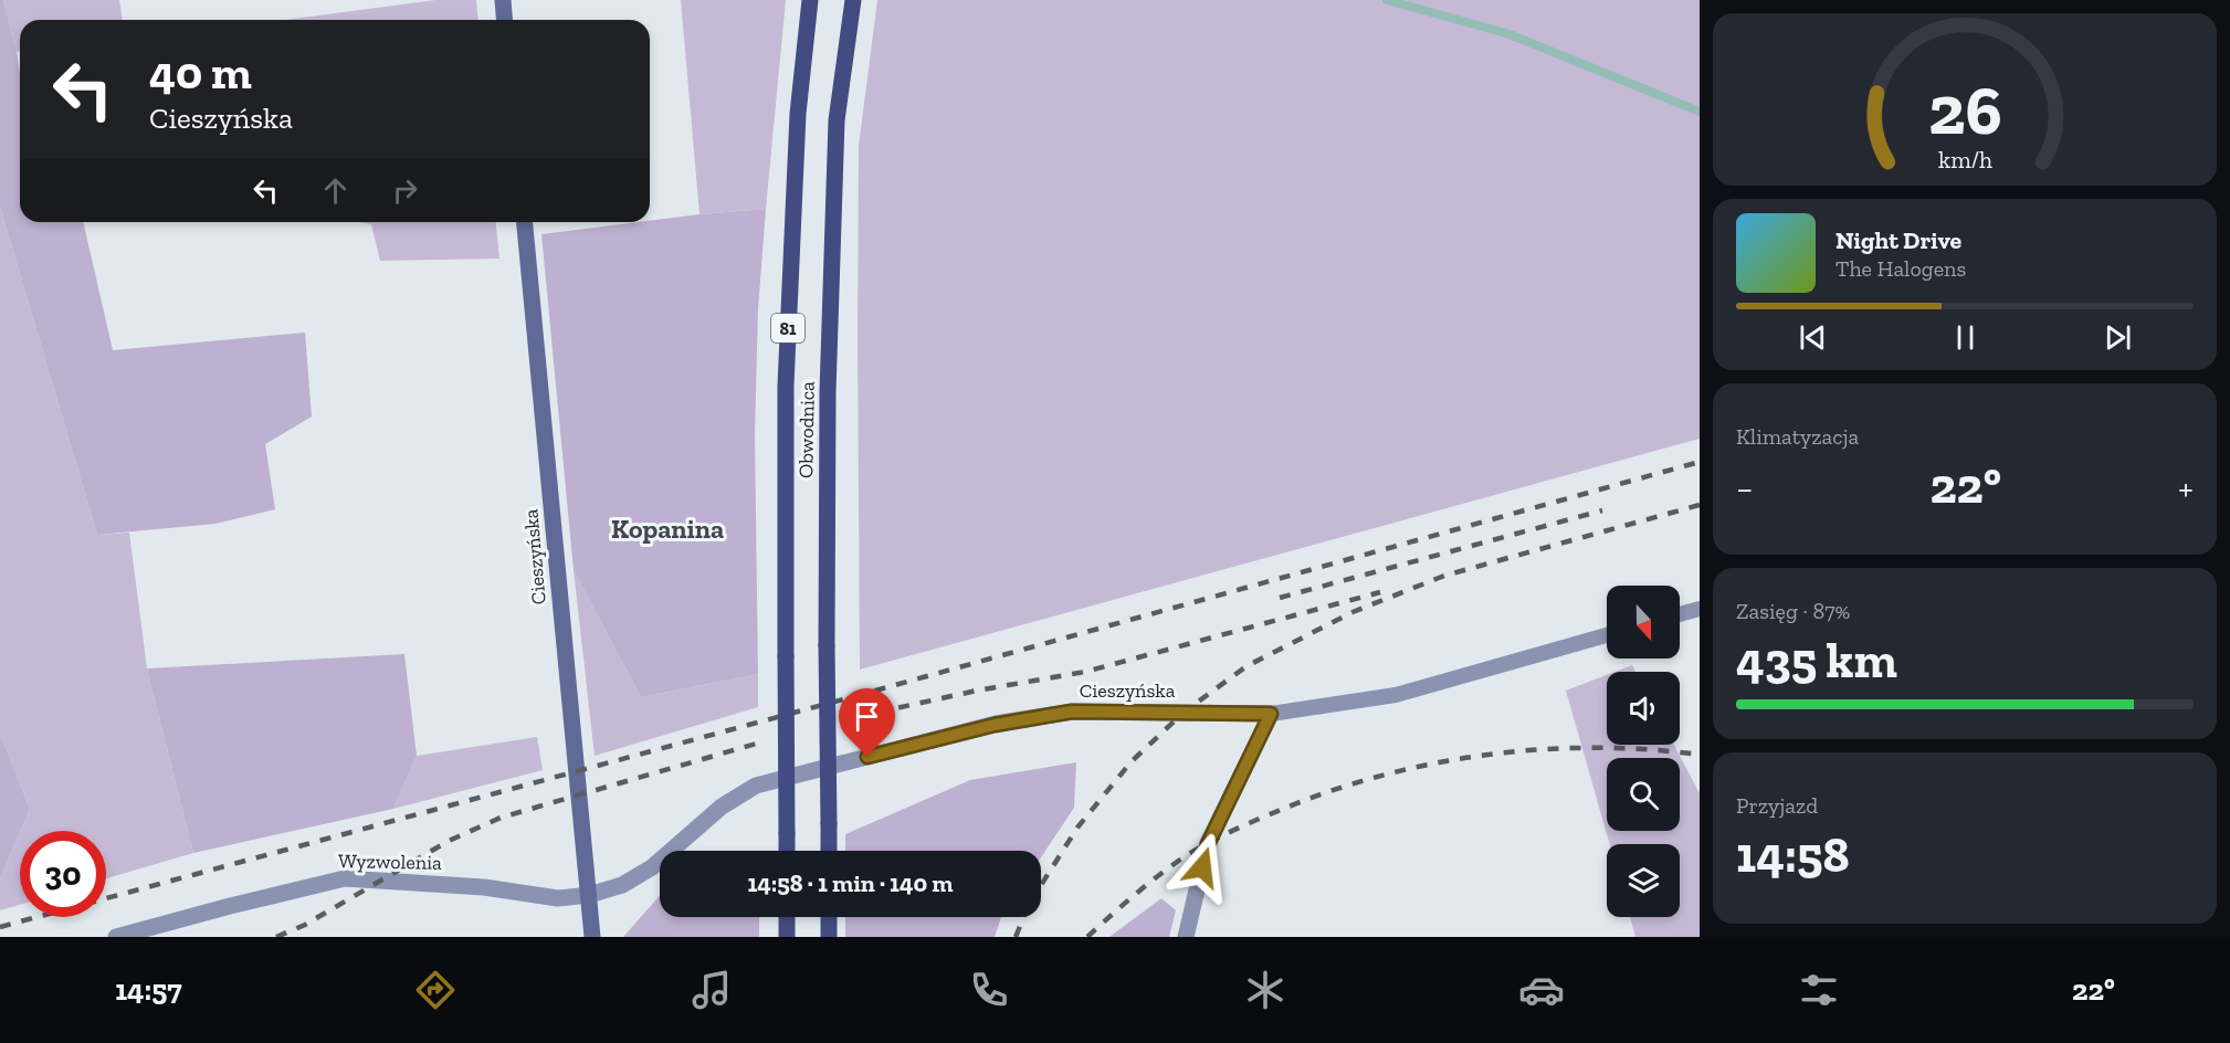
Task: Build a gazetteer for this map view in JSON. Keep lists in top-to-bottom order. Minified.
{"streets":{"main road":["81","Obwodnica"],"street":["Cieszyńska","Wyzwolenia"]},"crossings":[["Cieszyńska","Wyzwolenia"]],"districts":["Kopanina"],"north":"bottom","page":{"turn":["40 m","Cieszyńska"],"song":["Night Drive","The Halogens"],"tile":["Klimatyzacja",["Zasięg · 87%","435 km"],["Przyjazd","14:58"]],"heat":["−","22°","+"],"limit":"30","trip":"14:58 · 1 min · 140 m","tabs":["14:57","22°"],"gauge":["26","km/h"]}}
